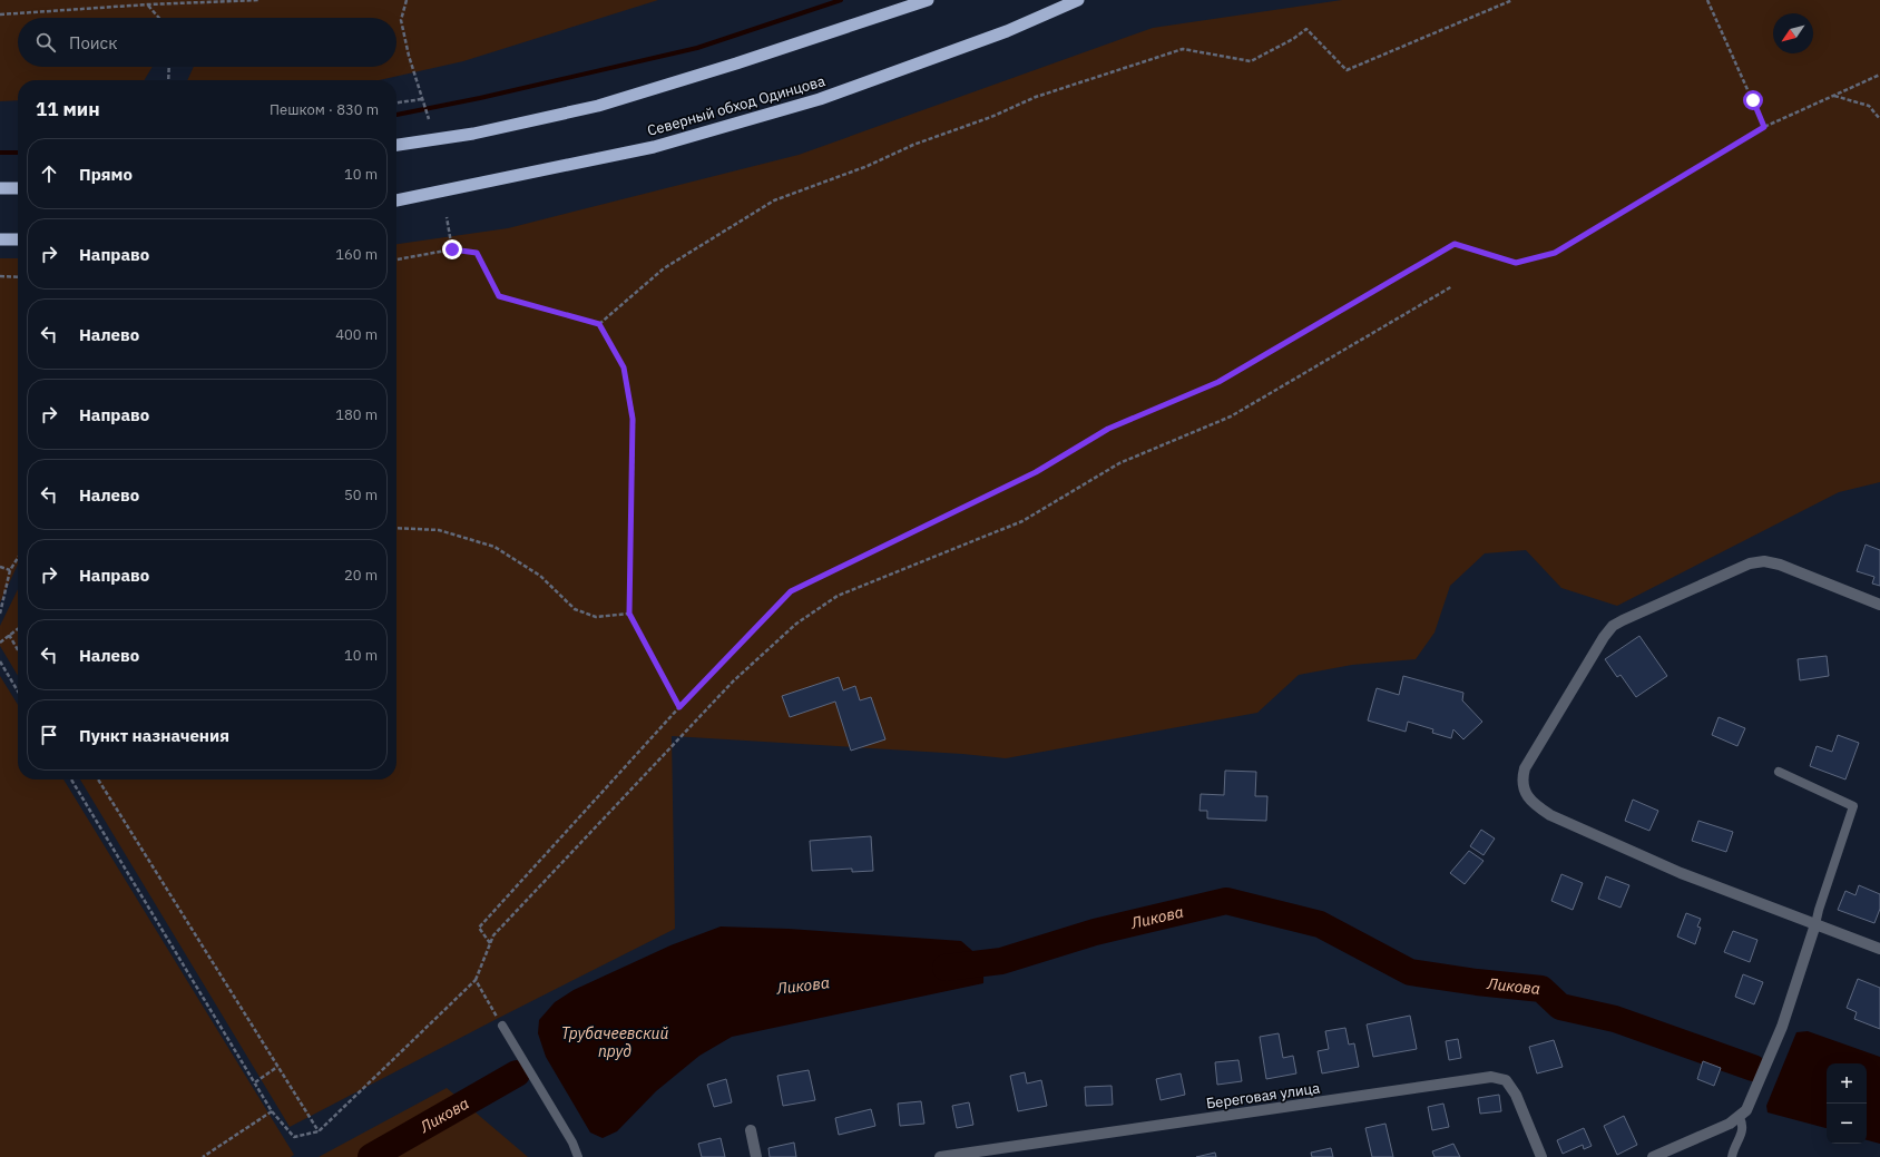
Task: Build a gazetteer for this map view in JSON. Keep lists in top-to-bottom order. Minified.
{"streets":{"highway":["Северный обход Одинцова"],"street":["Береговая улица"]},"water":["Ликова","Трубачеевский пруд"],"north":"bottom left","page":{"search":"Поиск","heading":["11 мин","Пешком · 830 m"],"list":[["Прямо","10 m"],["Направо","160 m"],["Налево","400 m"],["Направо","180 m"],["Налево","50 m"],["Направо","20 m"],["Налево","10 m"],"Пункт назначения"],"map_buttons":["+","−"]}}
